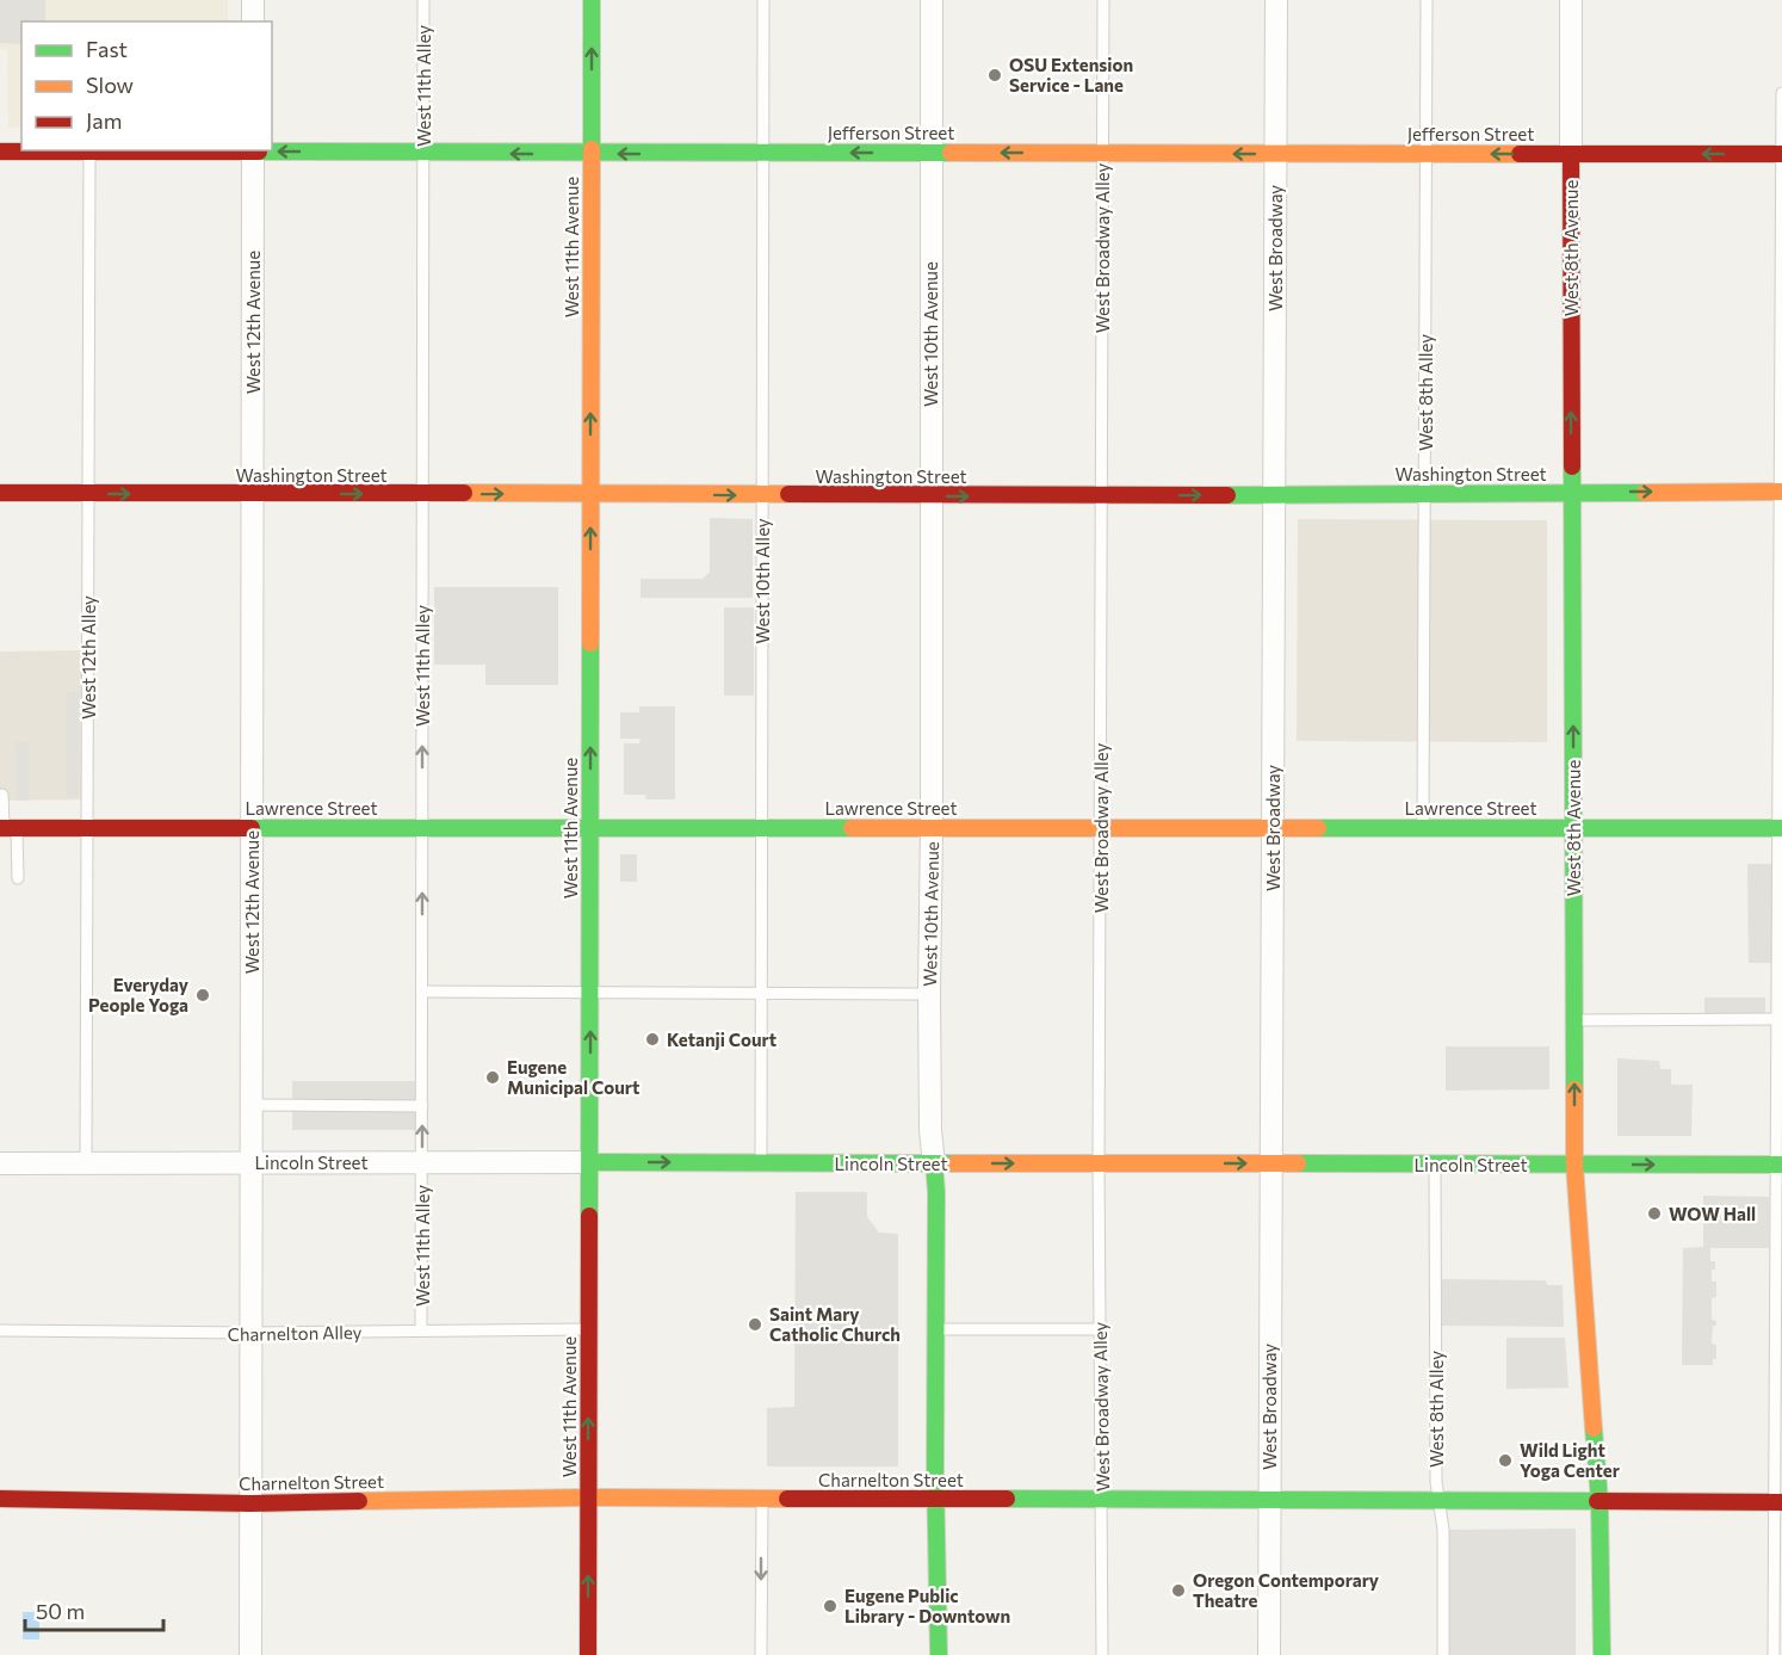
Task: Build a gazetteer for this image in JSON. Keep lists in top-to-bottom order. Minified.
{"streets":{"street":["Jefferson Street","West 11th Avenue","West Broadway","West 8th Avenue","West 12th Avenue","West 10th Avenue","Washington Street","Lawrence Street","Lincoln Street","Charnelton Street"],"lane":["West 11th Alley","West Broadway Alley","West 8th Alley","West 10th Alley","West 12th Alley","Charnelton Alley"]},"crossings":[["West 11th Alley","Jefferson Street"],["West 11th Alley","Washington Street"],["West 11th Alley","Lawrence Street"],["West 11th Alley","Lincoln Street"],["West 11th Alley","Charnelton Alley"],["Jefferson Street","West 11th Avenue"],["Jefferson Street","West Broadway Alley"],["Jefferson Street","West Broadway"],["Jefferson Street","West 8th Avenue"],["Jefferson Street","West 12th Avenue"],["Jefferson Street","West 10th Avenue"],["Jefferson Street","West 8th Alley"],["Jefferson Street","West 10th Alley"],["Jefferson Street","West 12th Alley"],["West 11th Avenue","Washington Street"],["West 11th Avenue","Lawrence Street"],["West 11th Avenue","Lincoln Street"],["West 11th Avenue","Charnelton Alley"],["West 11th Avenue","Charnelton Street"],["West Broadway Alley","Washington Street"],["West Broadway Alley","Lawrence Street"],["West Broadway Alley","Lincoln Street"],["West Broadway Alley","Charnelton Street"],["West Broadway","Washington Street"],["West Broadway","Lawrence Street"],["West Broadway","Lincoln Street"],["West Broadway","Charnelton Street"],["West 8th Avenue","Washington Street"],["West 8th Avenue","Lawrence Street"],["West 8th Avenue","Lincoln Street"],["West 8th Avenue","Charnelton Street"],["West 12th Avenue","Washington Street"],["West 12th Avenue","Lawrence Street"],["West 12th Avenue","Lincoln Street"],["West 12th Avenue","Charnelton Alley"],["West 12th Avenue","Charnelton Street"],["West 10th Avenue","Washington Street"],["West 10th Avenue","Lawrence Street"],["West 10th Avenue","Lincoln Street"],["West 10th Avenue","Charnelton Street"],["West 8th Alley","Washington Street"],["West 8th Alley","Lawrence Street"],["West 8th Alley","Lincoln Street"],["West 8th Alley","Charnelton Street"],["Washington Street","West 10th Alley"],["Washington Street","West 12th Alley"],["West 10th Alley","Lawrence Street"],["West 10th Alley","Lincoln Street"],["West 12th Alley","Lawrence Street"],["West 12th Alley","Lincoln Street"]],"one_way":["West 11th Alley","Jefferson Street","West 11th Avenue","West 8th Avenue","Washington Street","Lincoln Street"],"places":["OSU Extension Service - Lane","Everyday People Yoga","Ketanji Court","Eugene Municipal Court","WOW Hall","Saint Mary Catholic Church","Wild Light Yoga Center","Oregon Contemporary Theatre","Eugene Public Library - Downtown"],"legend":["Fast","Slow","Jam"],"scale_bar":"50 m"}
